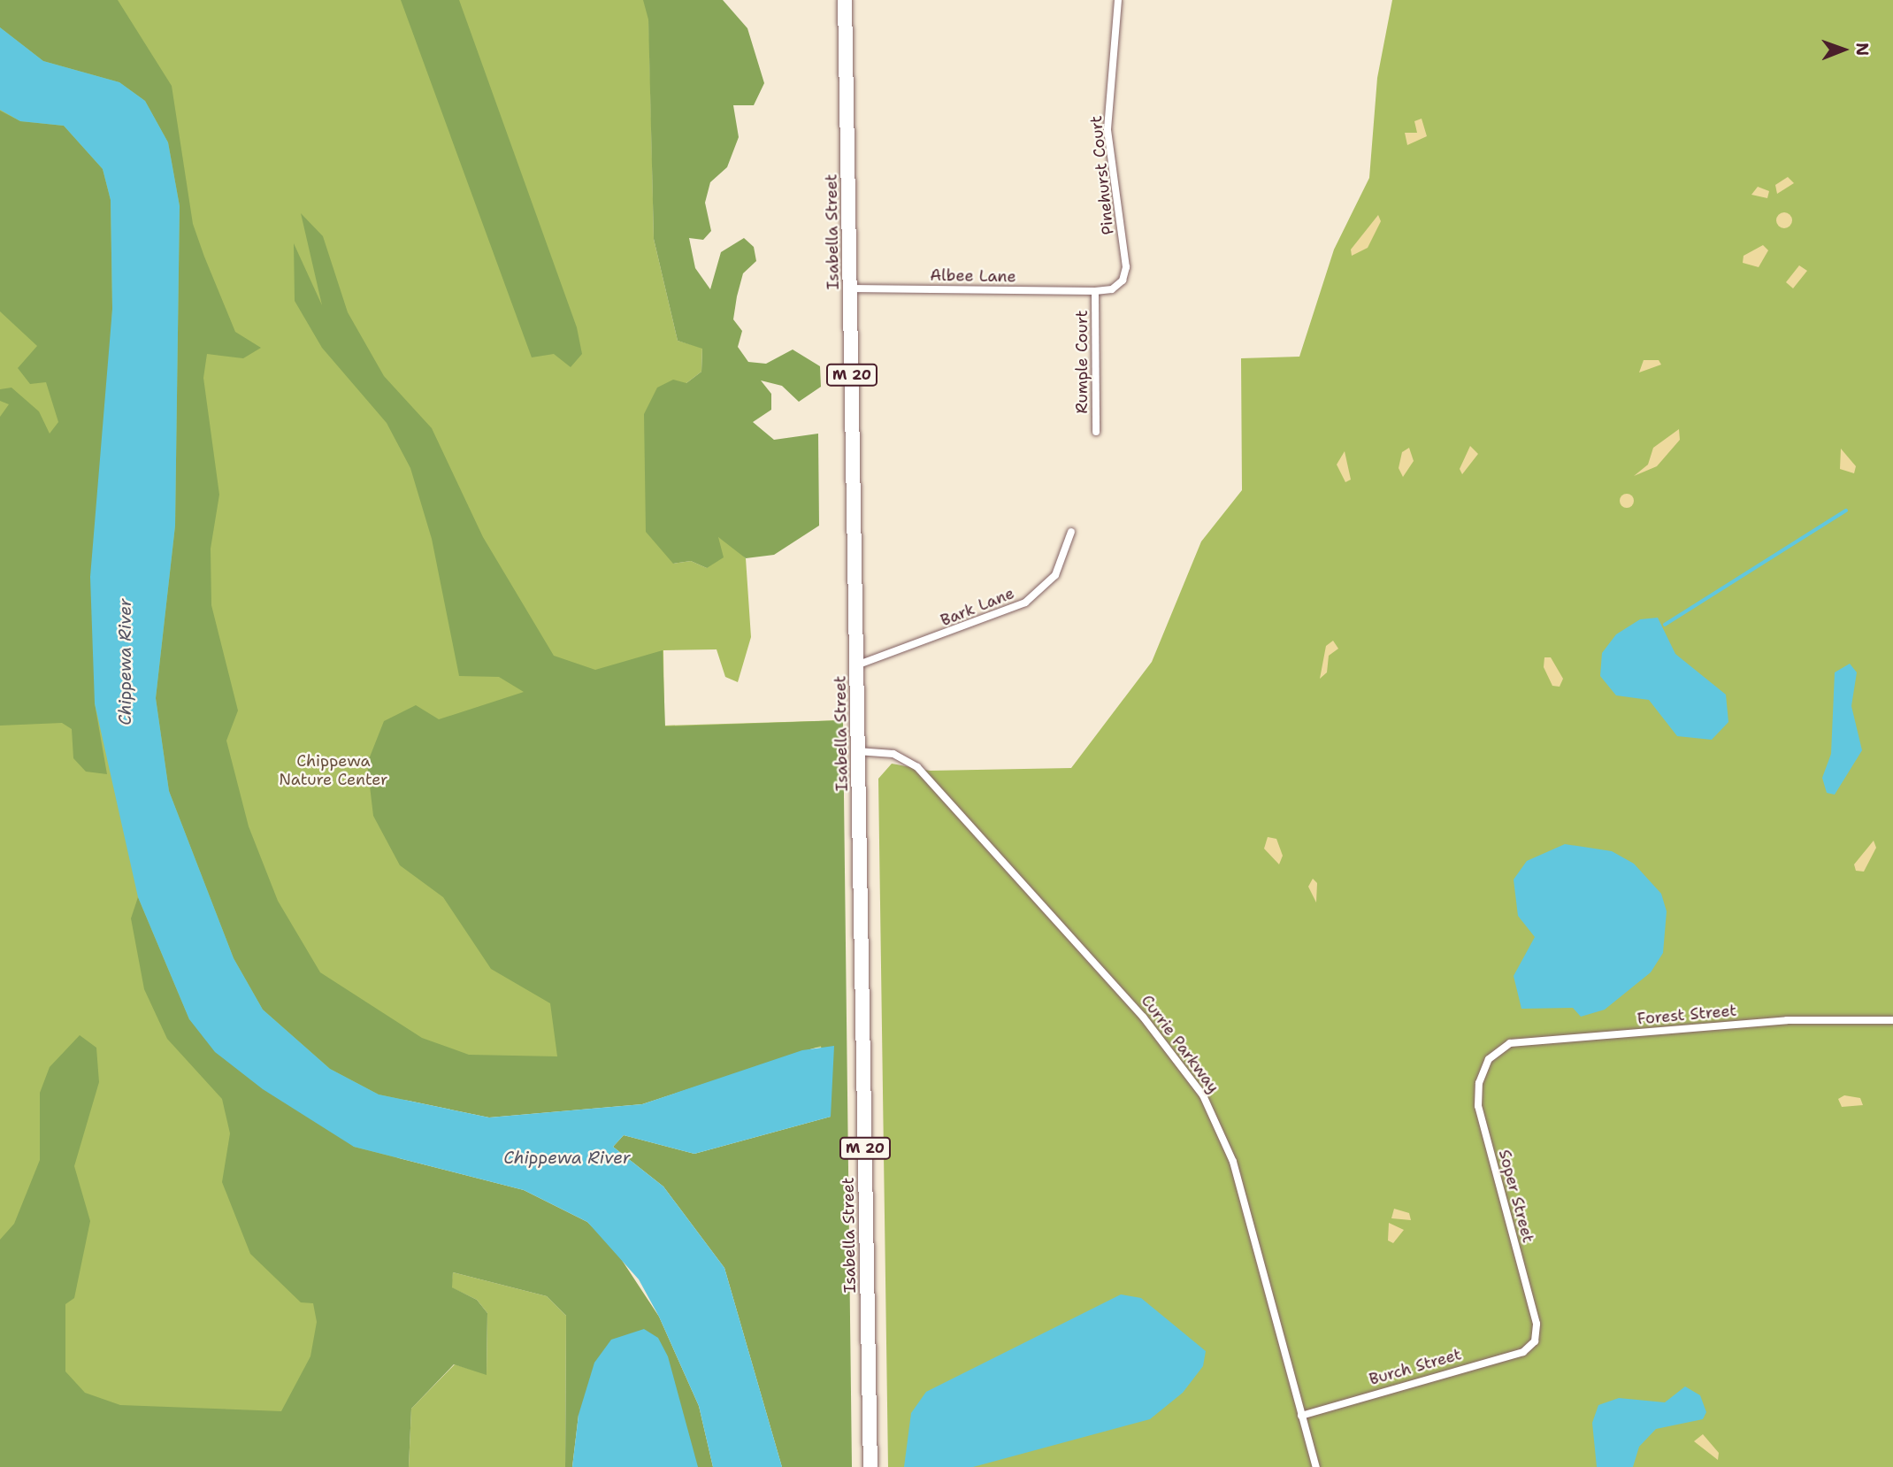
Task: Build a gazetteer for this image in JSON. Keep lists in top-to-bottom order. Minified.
{"streets":{"highway":["Isabella Street","M 20"],"street":["Pinehurst Court","Albee Lane","Rumple Court","Bark Lane","Forest Street","Currie Parkway","Soper Street","Burch Street"]},"crossings":[["Pinehurst Court","Albee Lane"],["Pinehurst Court","Rumple Court"],["Isabella Street","Albee Lane"],["Isabella Street","Bark Lane"],["Isabella Street","Currie Parkway"],["Albee Lane","Rumple Court"],["Forest Street","Soper Street"],["Currie Parkway","Burch Street"],["Soper Street","Burch Street"]],"water":["Chippewa River"],"parks":["Chippewa Nature Center"],"north":"right"}
